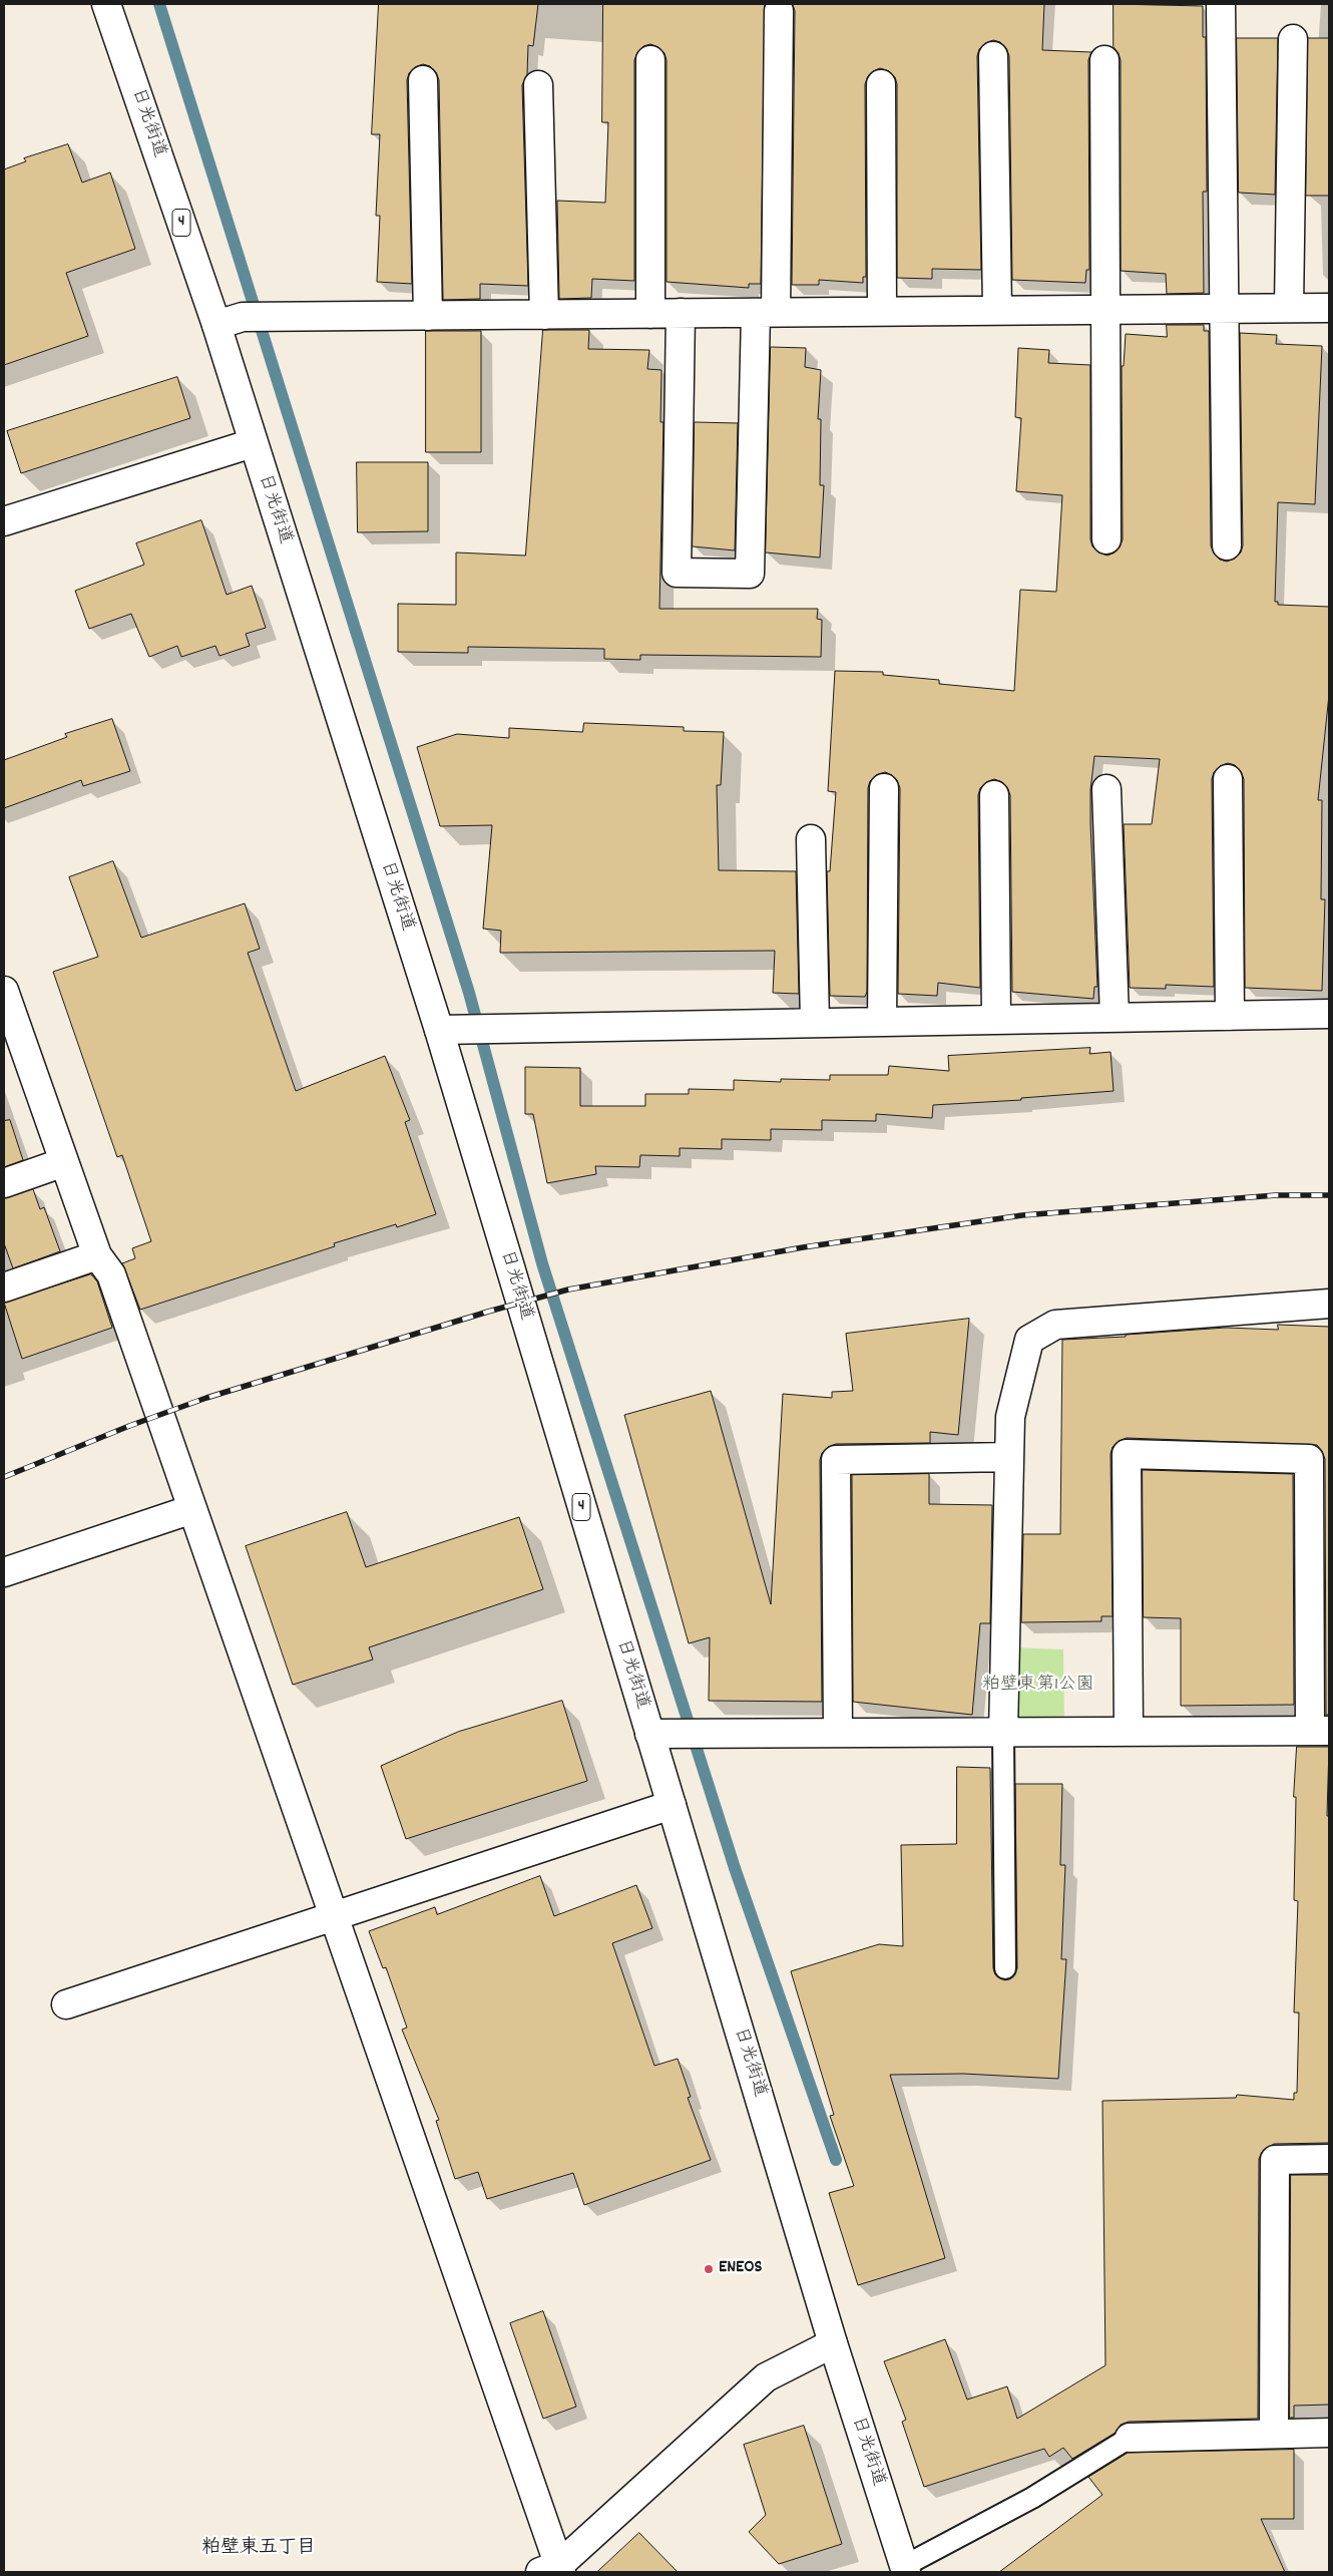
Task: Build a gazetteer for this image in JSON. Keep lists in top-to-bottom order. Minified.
{"streets":{"main road":["日光街道","4"]},"districts":["粕壁東五丁目"],"parks":["粕壁東第1公園"],"places":["ENEOS"]}
